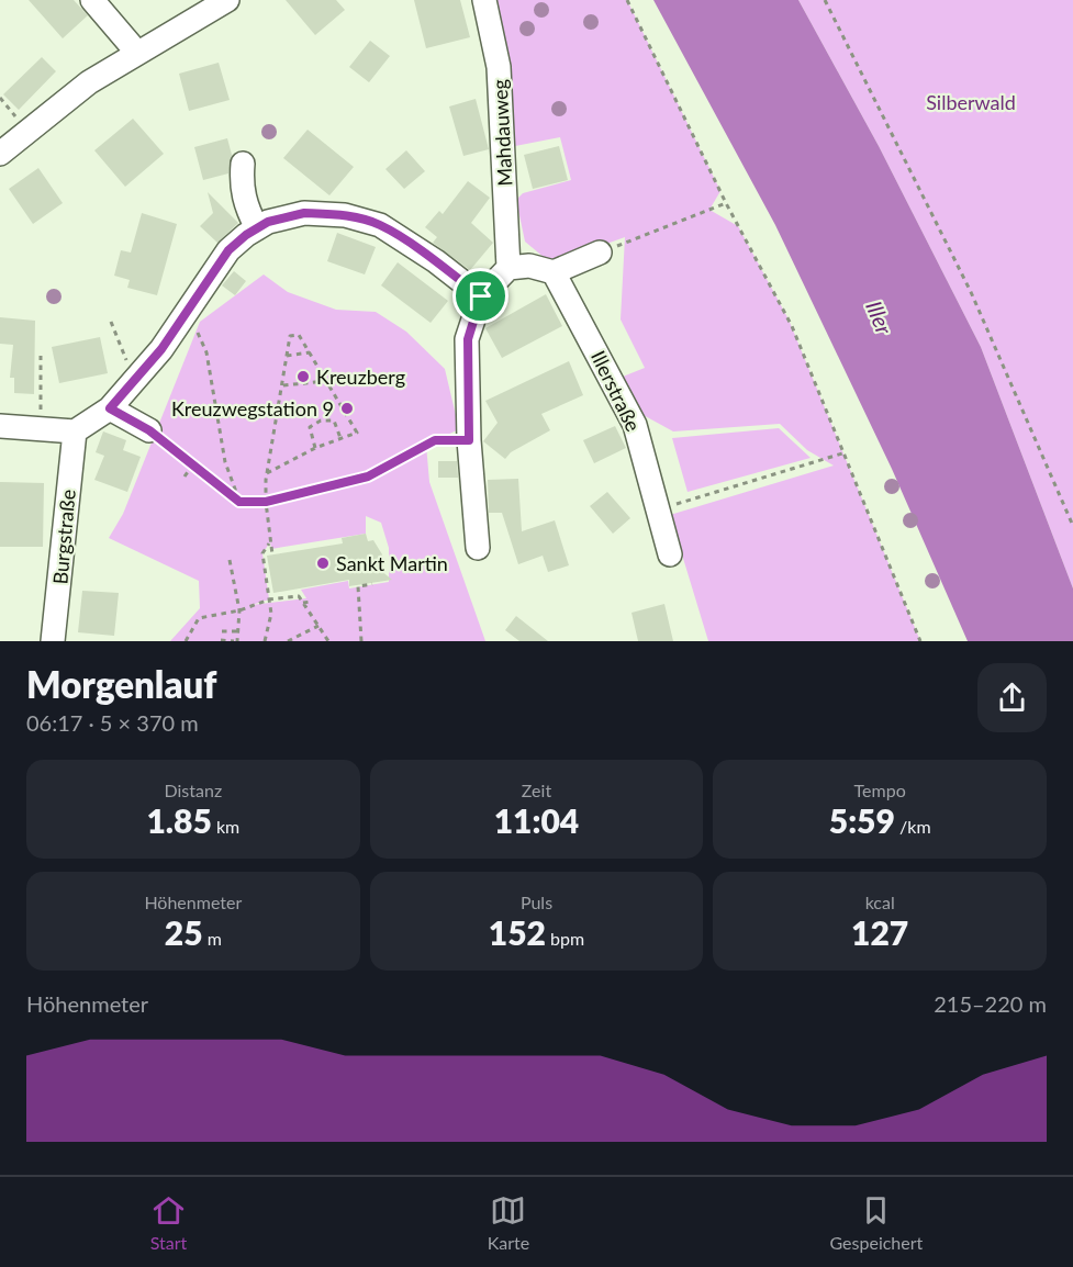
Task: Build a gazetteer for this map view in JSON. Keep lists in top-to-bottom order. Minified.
{"streets":{"street":["Mahdauweg","Illerstraße","Burgstraße"]},"water":["Iller"],"parks":["Silberwald"],"places":["Kreuzberg","Kreuzwegstation 9","Sankt Martin"],"page":{"heading":["Morgenlauf","06:17 · 5 × 370 m"],"stats":[["Distanz","1.85 km"],["Zeit","11:04"],["Tempo","5:59 /km"],["Höhenmeter","25 m"],["Puls","152 bpm"],["kcal","127"]],"chart":["Höhenmeter","215–220 m"],"tabs":["Start","Karte","Gespeichert"]}}
